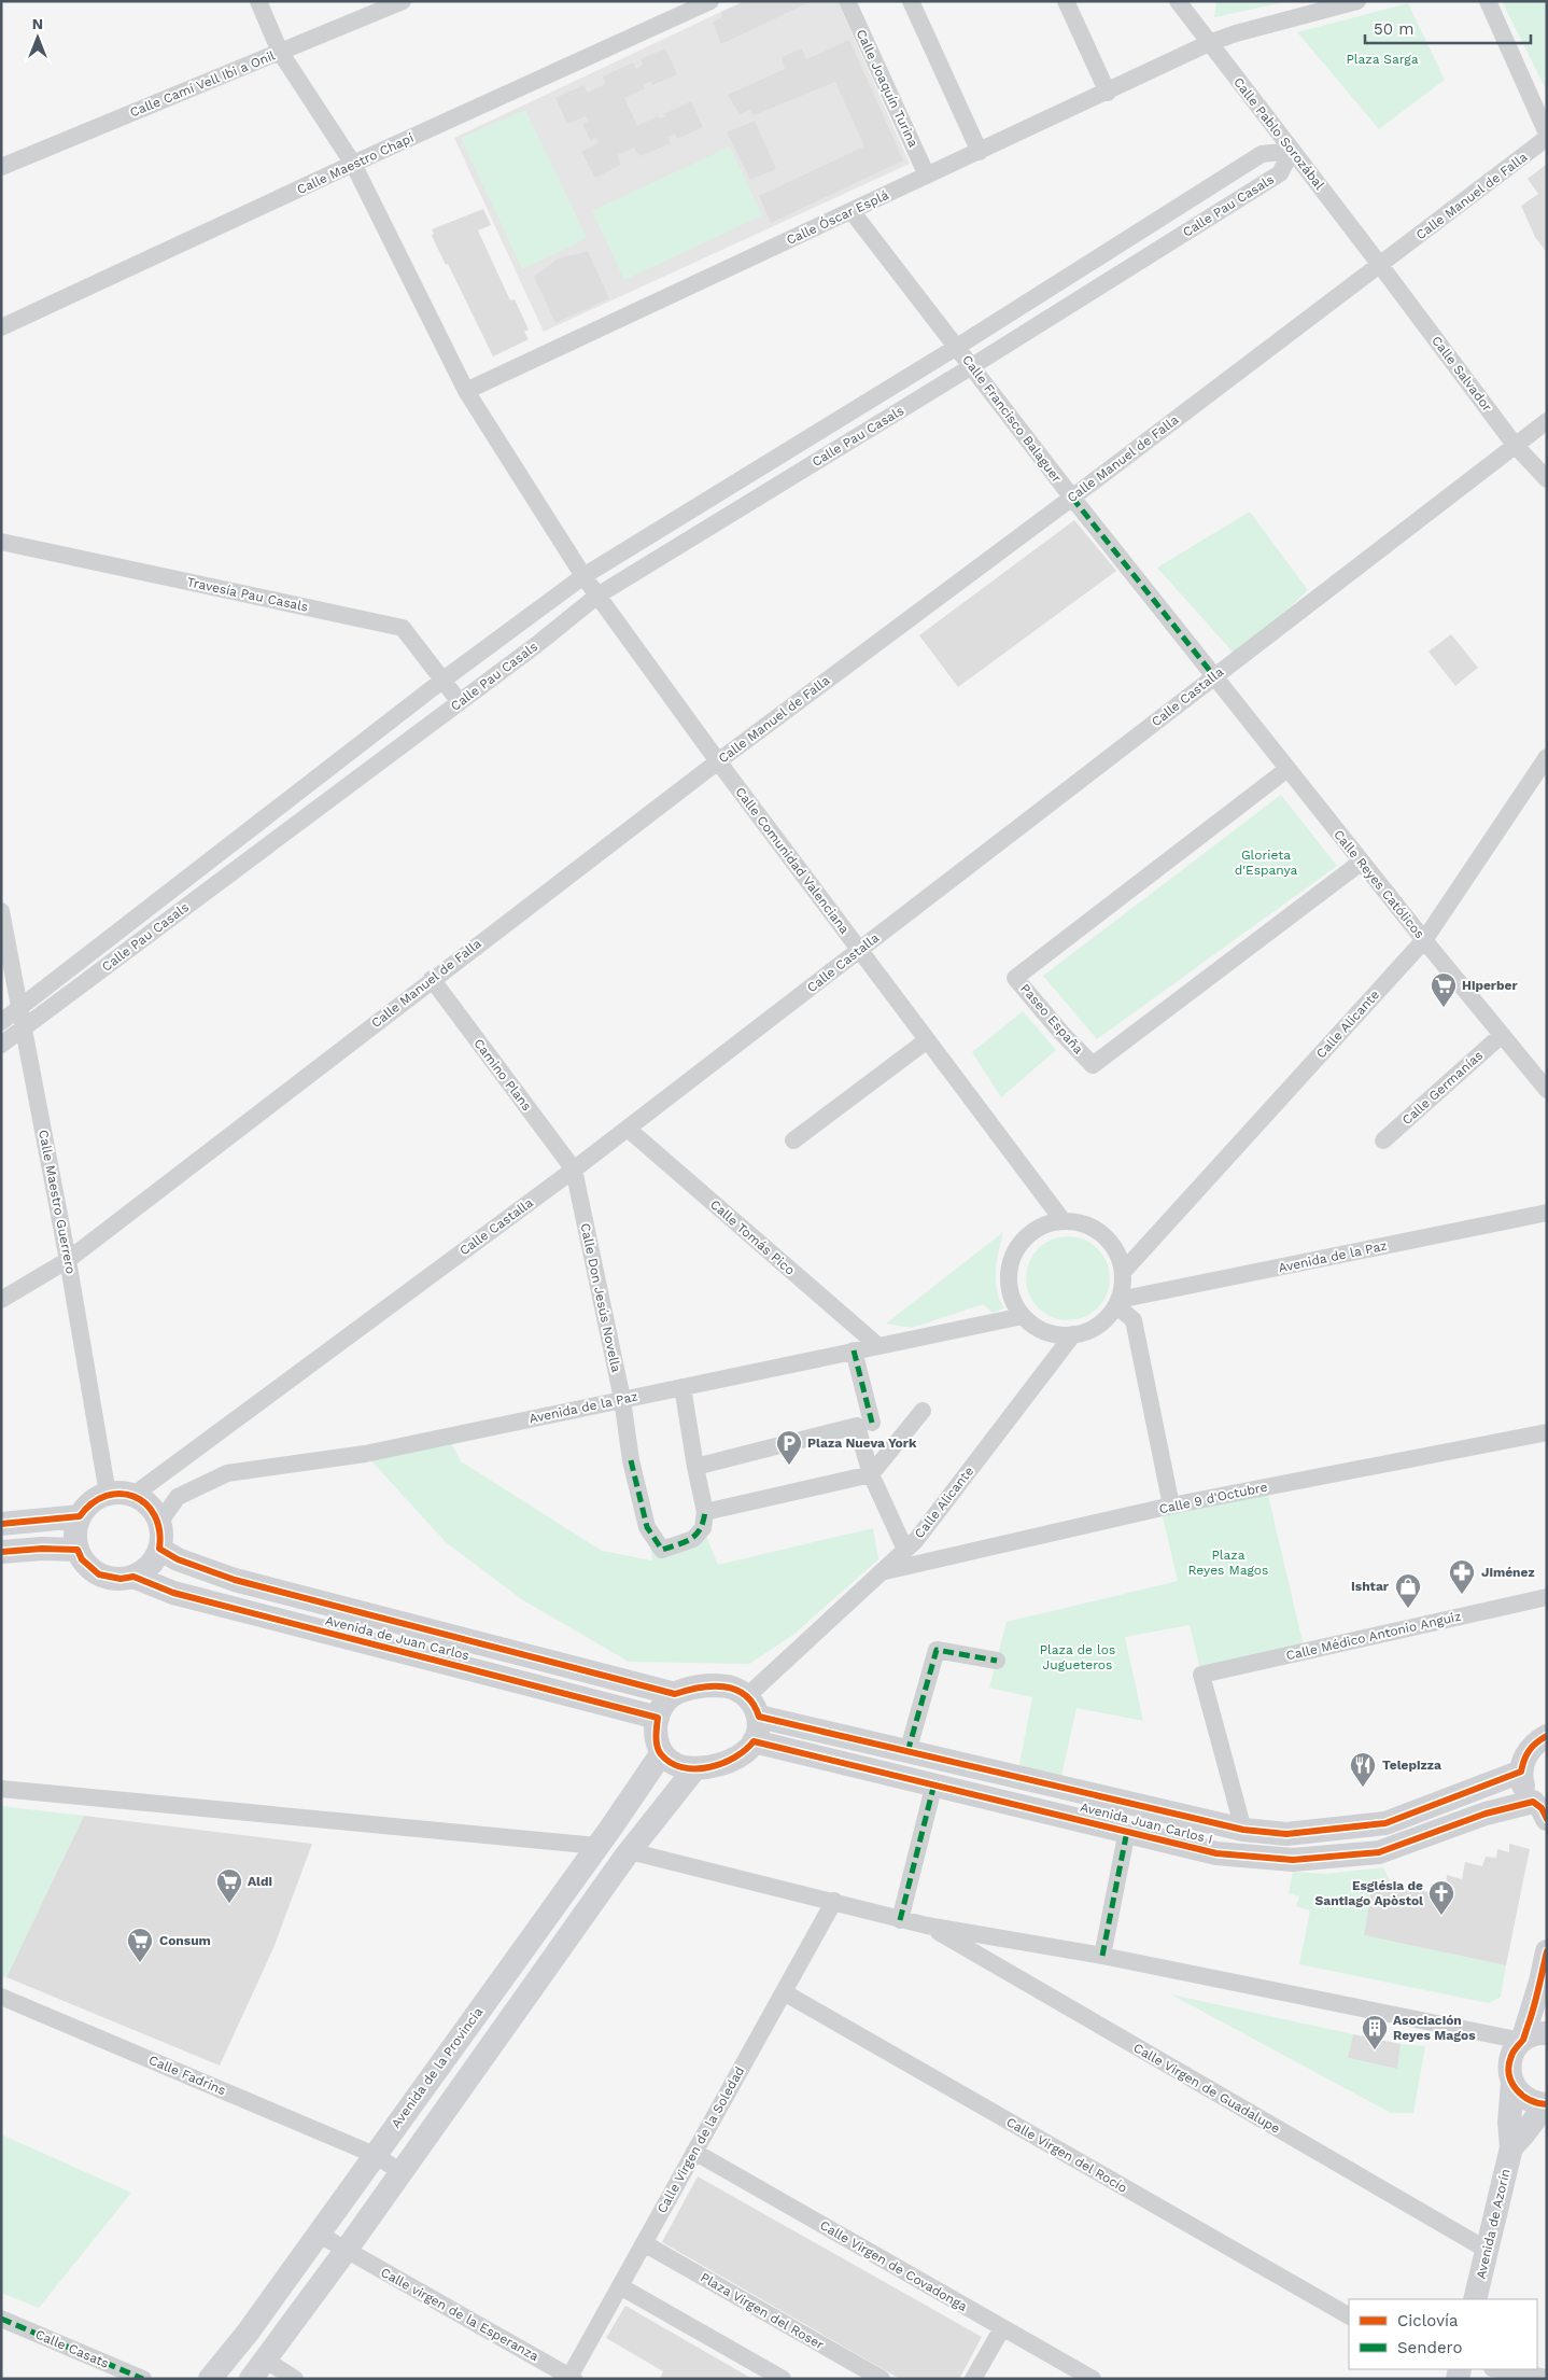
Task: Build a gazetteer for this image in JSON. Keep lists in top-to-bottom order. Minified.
{"streets":{"main road":["Avenida de Juan Carlos","Avenida Juan Carlos I","Avenida de la Provincia","Avenida de Azorín"],"street":["Calle Camí Vell Ibi a Onil","Calle Joaquín Turina","Calle Pablo Sorozábal","Calle Maestro Chapí","Calle Manuel de Falla","Calle Pau Casals","Calle Óscar Esplá","Calle Salvador","Calle Francisco Balaguer","Travesía Pau Casals","Calle Castalla","Calle Comunidad Valenciana","Calle Reyes Católicos","Paseo España","Calle Alicante","Camino Plans","Calle Germanías","Calle Maestro Guerrero","Calle Tomás Pico","Avenida de la Paz","Calle Don Jesús Novella","Calle 9 d'Octubre","Calle Médico Antonio Anguiz","Calle Fadrins","Calle Virgen de Guadalupe","Calle Virgen de la Soledad","Calle Virgen del Rocío","Calle Virgen de Covadonga","Plaza Virgen del Roser","Calle virgen de la Esperanza","Calle Casats"]},"crossings":[["Calle Camí Vell Ibi a Onil","Calle Comunidad Valenciana"],["Calle Joaquín Turina","Calle Óscar Esplá"],["Calle Pablo Sorozábal","Calle Manuel de Falla"],["Calle Pablo Sorozábal","Calle Pau Casals"],["Calle Pablo Sorozábal","Calle Óscar Esplá"],["Calle Pablo Sorozábal","Calle Salvador"],["Calle Maestro Chapí","Calle Comunidad Valenciana"],["Calle Manuel de Falla","Calle Salvador"],["Calle Manuel de Falla","Calle Francisco Balaguer"],["Calle Manuel de Falla","Calle Comunidad Valenciana"],["Calle Manuel de Falla","Camino Plans"],["Calle Manuel de Falla","Calle Maestro Guerrero"],["Calle Pau Casals","Calle Francisco Balaguer"],["Calle Pau Casals","Travesía Pau Casals"],["Calle Pau Casals","Calle Comunidad Valenciana"],["Calle Pau Casals","Calle Maestro Guerrero"],["Calle Óscar Esplá","Calle Francisco Balaguer"],["Calle Óscar Esplá","Calle Comunidad Valenciana"],["Calle Salvador","Calle Castalla"],["Calle Francisco Balaguer","Calle Castalla"],["Calle Francisco Balaguer","Calle Reyes Católicos"],["Calle Castalla","Calle Comunidad Valenciana"],["Calle Castalla","Calle Reyes Católicos"],["Calle Castalla","Camino Plans"],["Calle Castalla","Calle Maestro Guerrero"],["Calle Castalla","Calle Tomás Pico"],["Calle Castalla","Avenida de la Paz"],["Calle Castalla","Calle Don Jesús Novella"],["Calle Castalla","Avenida de Juan Carlos"],["Calle Comunidad Valenciana","Calle Alicante"],["Calle Comunidad Valenciana","Avenida de la Paz"],["Calle Reyes Católicos","Paseo España"],["Calle Reyes Católicos","Calle Alicante"],["Calle Reyes Católicos","Calle Germanías"],["Calle Alicante","Avenida de la Paz"],["Calle Alicante","Calle 9 d'Octubre"],["Calle Alicante","Avenida de Juan Carlos"],["Calle Alicante","Avenida Juan Carlos I"],["Calle Alicante","Avenida de la Provincia"],["Camino Plans","Calle Don Jesús Novella"],["Calle Maestro Guerrero","Avenida de la Paz"],["Calle Maestro Guerrero","Avenida de Juan Carlos"],["Calle Tomás Pico","Avenida de la Paz"],["Avenida de la Paz","Calle Don Jesús Novella"],["Avenida de la Paz","Avenida de Juan Carlos"],["Calle Médico Antonio Anguiz","Avenida Juan Carlos I"],["Avenida de Juan Carlos","Avenida Juan Carlos I"],["Avenida de Juan Carlos","Avenida de la Provincia"],["Avenida Juan Carlos I","Avenida de la Provincia"],["Avenida de la Provincia","Calle Fadrins"],["Avenida de la Provincia","Calle virgen de la Esperanza"],["Calle Virgen de Guadalupe","Avenida de Azorín"],["Calle Virgen de la Soledad","Calle Virgen del Rocío"],["Calle Virgen de la Soledad","Calle Virgen de Covadonga"],["Calle Virgen de la Soledad","Plaza Virgen del Roser"],["Calle Virgen de la Soledad","Calle virgen de la Esperanza"]],"parks":["Plaza Sarga","Glorieta d'Espanya","Plaza Reyes Magos","Plaza de los Jugueteros"],"places":{"supermarket":["Hiperber","Aldi","Consum"],"parking":["Plaza Nueva York"],"pharmacy":["Jiménez"],"shop":["Ishtar"],"restaurant":["Telepizza"],"church":["Església de Santiago Apòstol"],"building":["Asociación Reyes Magos"]},"legend":["Ciclovía","Sendero"],"scale_bar":"50 m","north":"top"}
